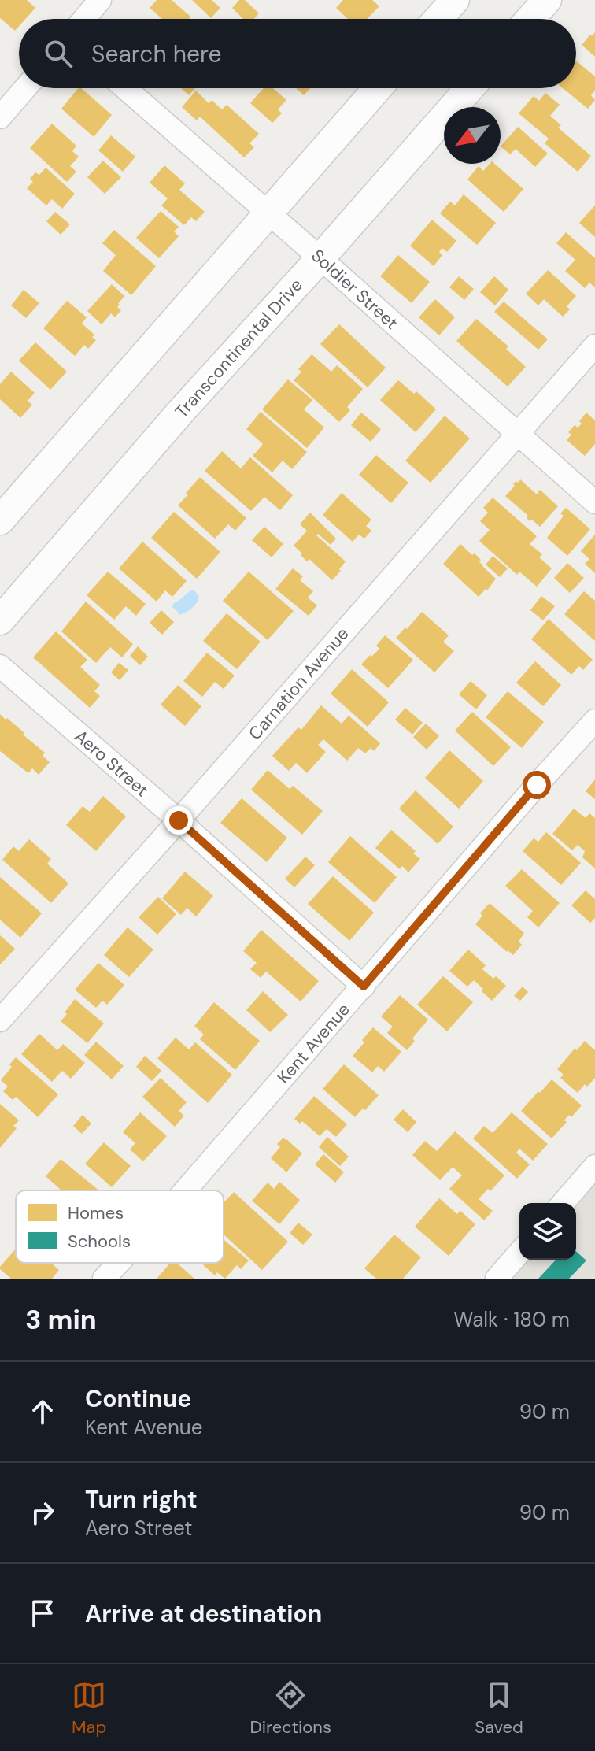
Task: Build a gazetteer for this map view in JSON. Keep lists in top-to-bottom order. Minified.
{"streets":{"street":["Soldier Street","Transcontinental Drive","Carnation Avenue","Aero Street","Kent Avenue"]},"crossings":[["Soldier Street","Transcontinental Drive"],["Soldier Street","Carnation Avenue"],["Carnation Avenue","Aero Street"],["Aero Street","Kent Avenue"]],"legend":["Homes","Schools"],"north":"bottom left","page":{"search":"Search here","heading":["3 min","Walk · 180 m"],"list":[["Continue","Kent Avenue","90 m"],["Turn right","Aero Street","90 m"],"Arrive at destination"],"nav":["Map","Directions","Saved"]}}
